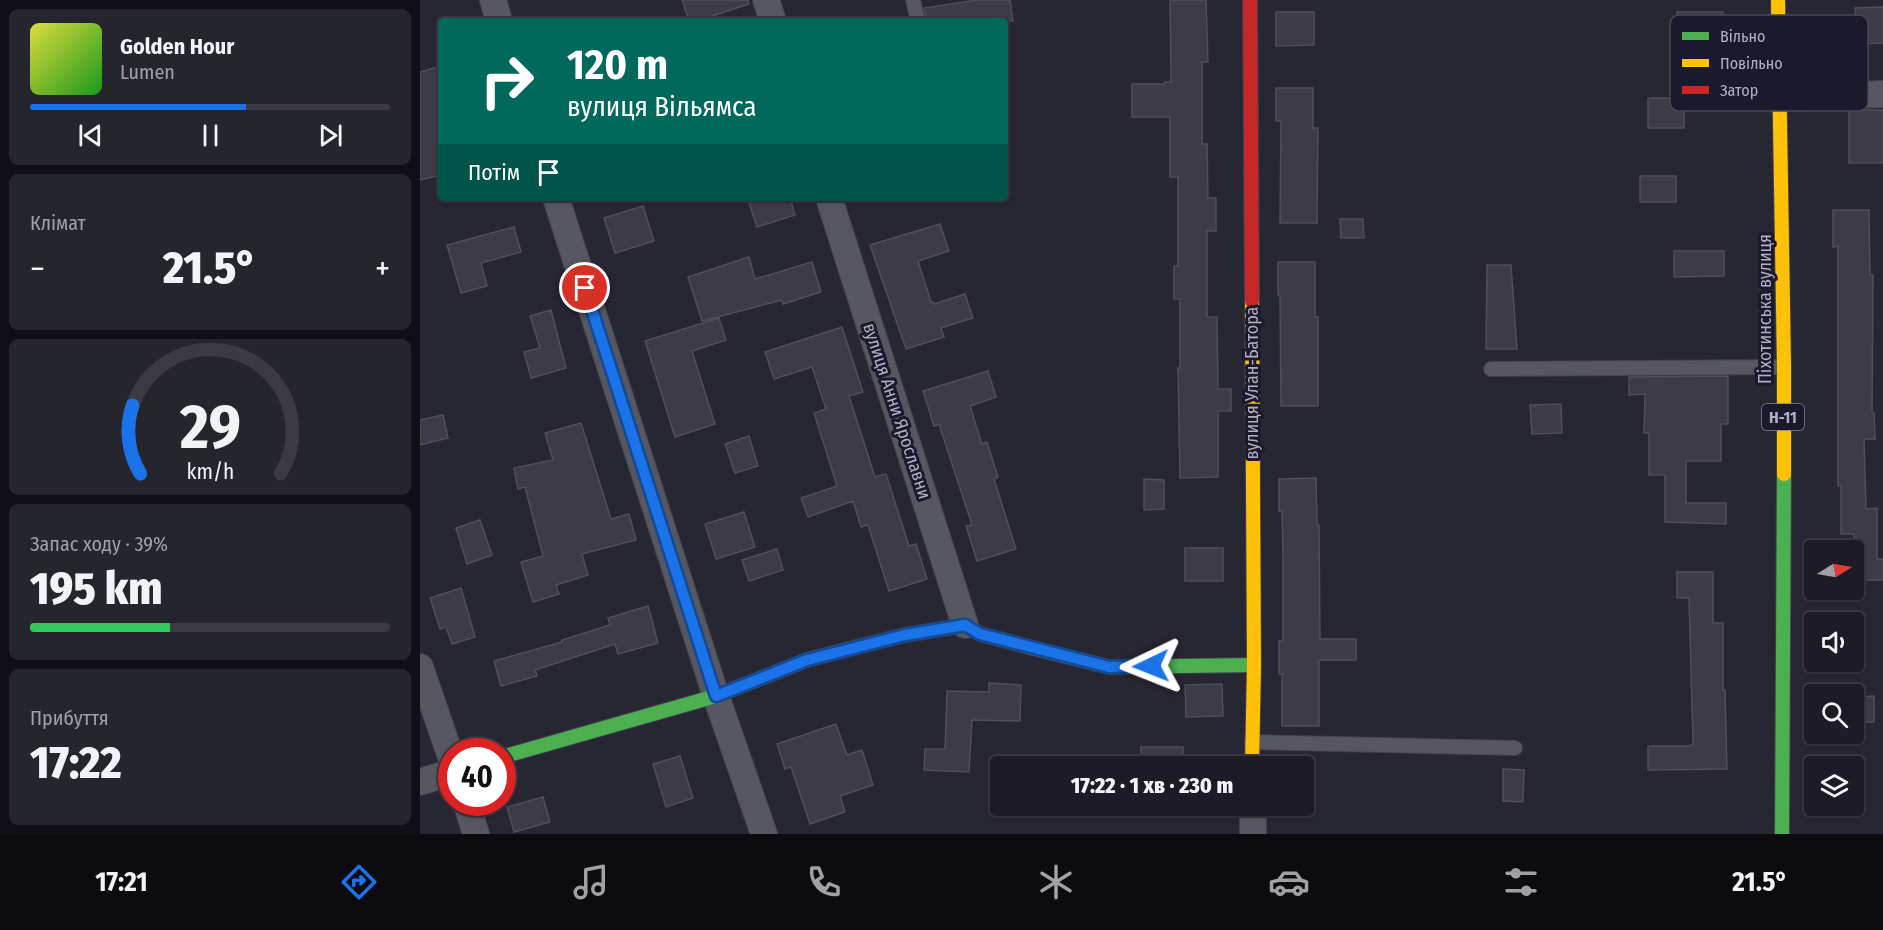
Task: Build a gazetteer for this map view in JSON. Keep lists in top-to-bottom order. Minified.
{"streets":{"street":["Піхотинська вулиця","вулиця Улан-Батора","вулиця Анни Ярославни","Н-11"]},"legend":["Вільно","Повільно","Затор"],"north":"right","page":{"turn":["120 m","вулиця Вільямса"],"song":["Golden Hour","Lumen"],"then":"Потім","tile":["Клімат",["Запас ходу · 39%","195 km"],["Прибуття","17:22"]],"heat":["−","21.5°","+"],"limit":"40","trip":"17:22 · 1 хв · 230 m","tabs":["17:21","21.5°"],"gauge":["29","km/h"]}}
